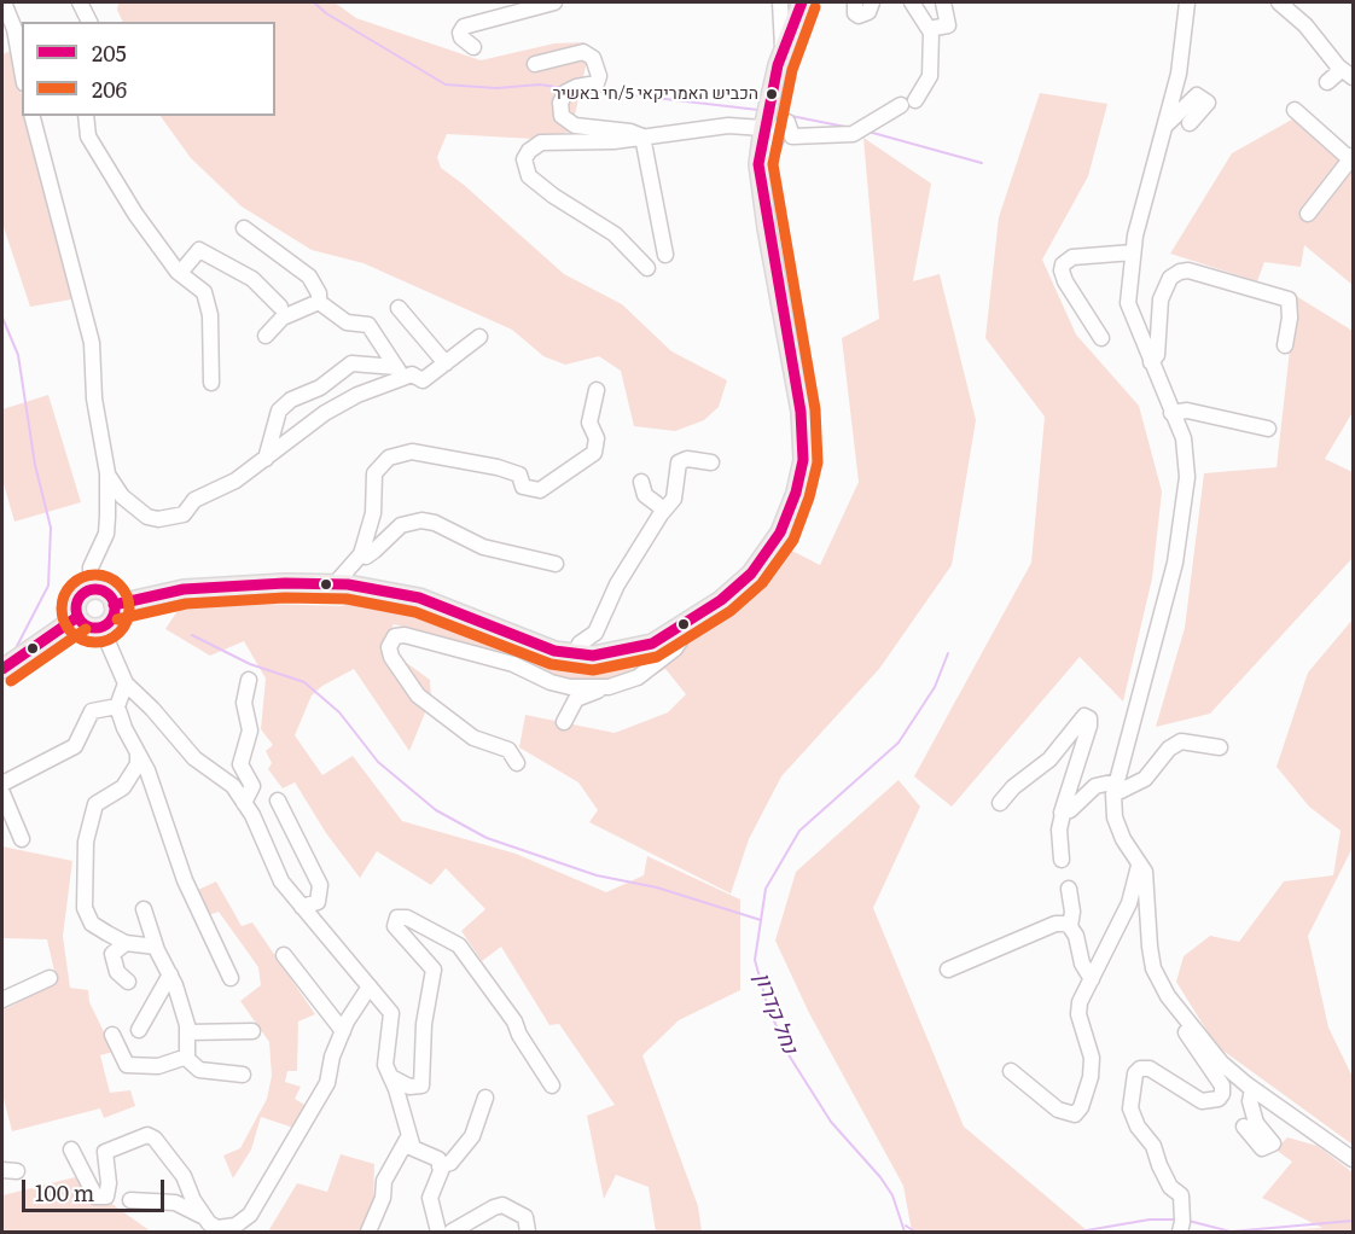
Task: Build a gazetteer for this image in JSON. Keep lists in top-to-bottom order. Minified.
{"water":["נחל קדרון"],"places":["הכביש האמריקאי 5/חי באשיר"],"lines":["transit line 205","transit line 206"],"legend":["205","206"],"scale_bar":"100 m"}
